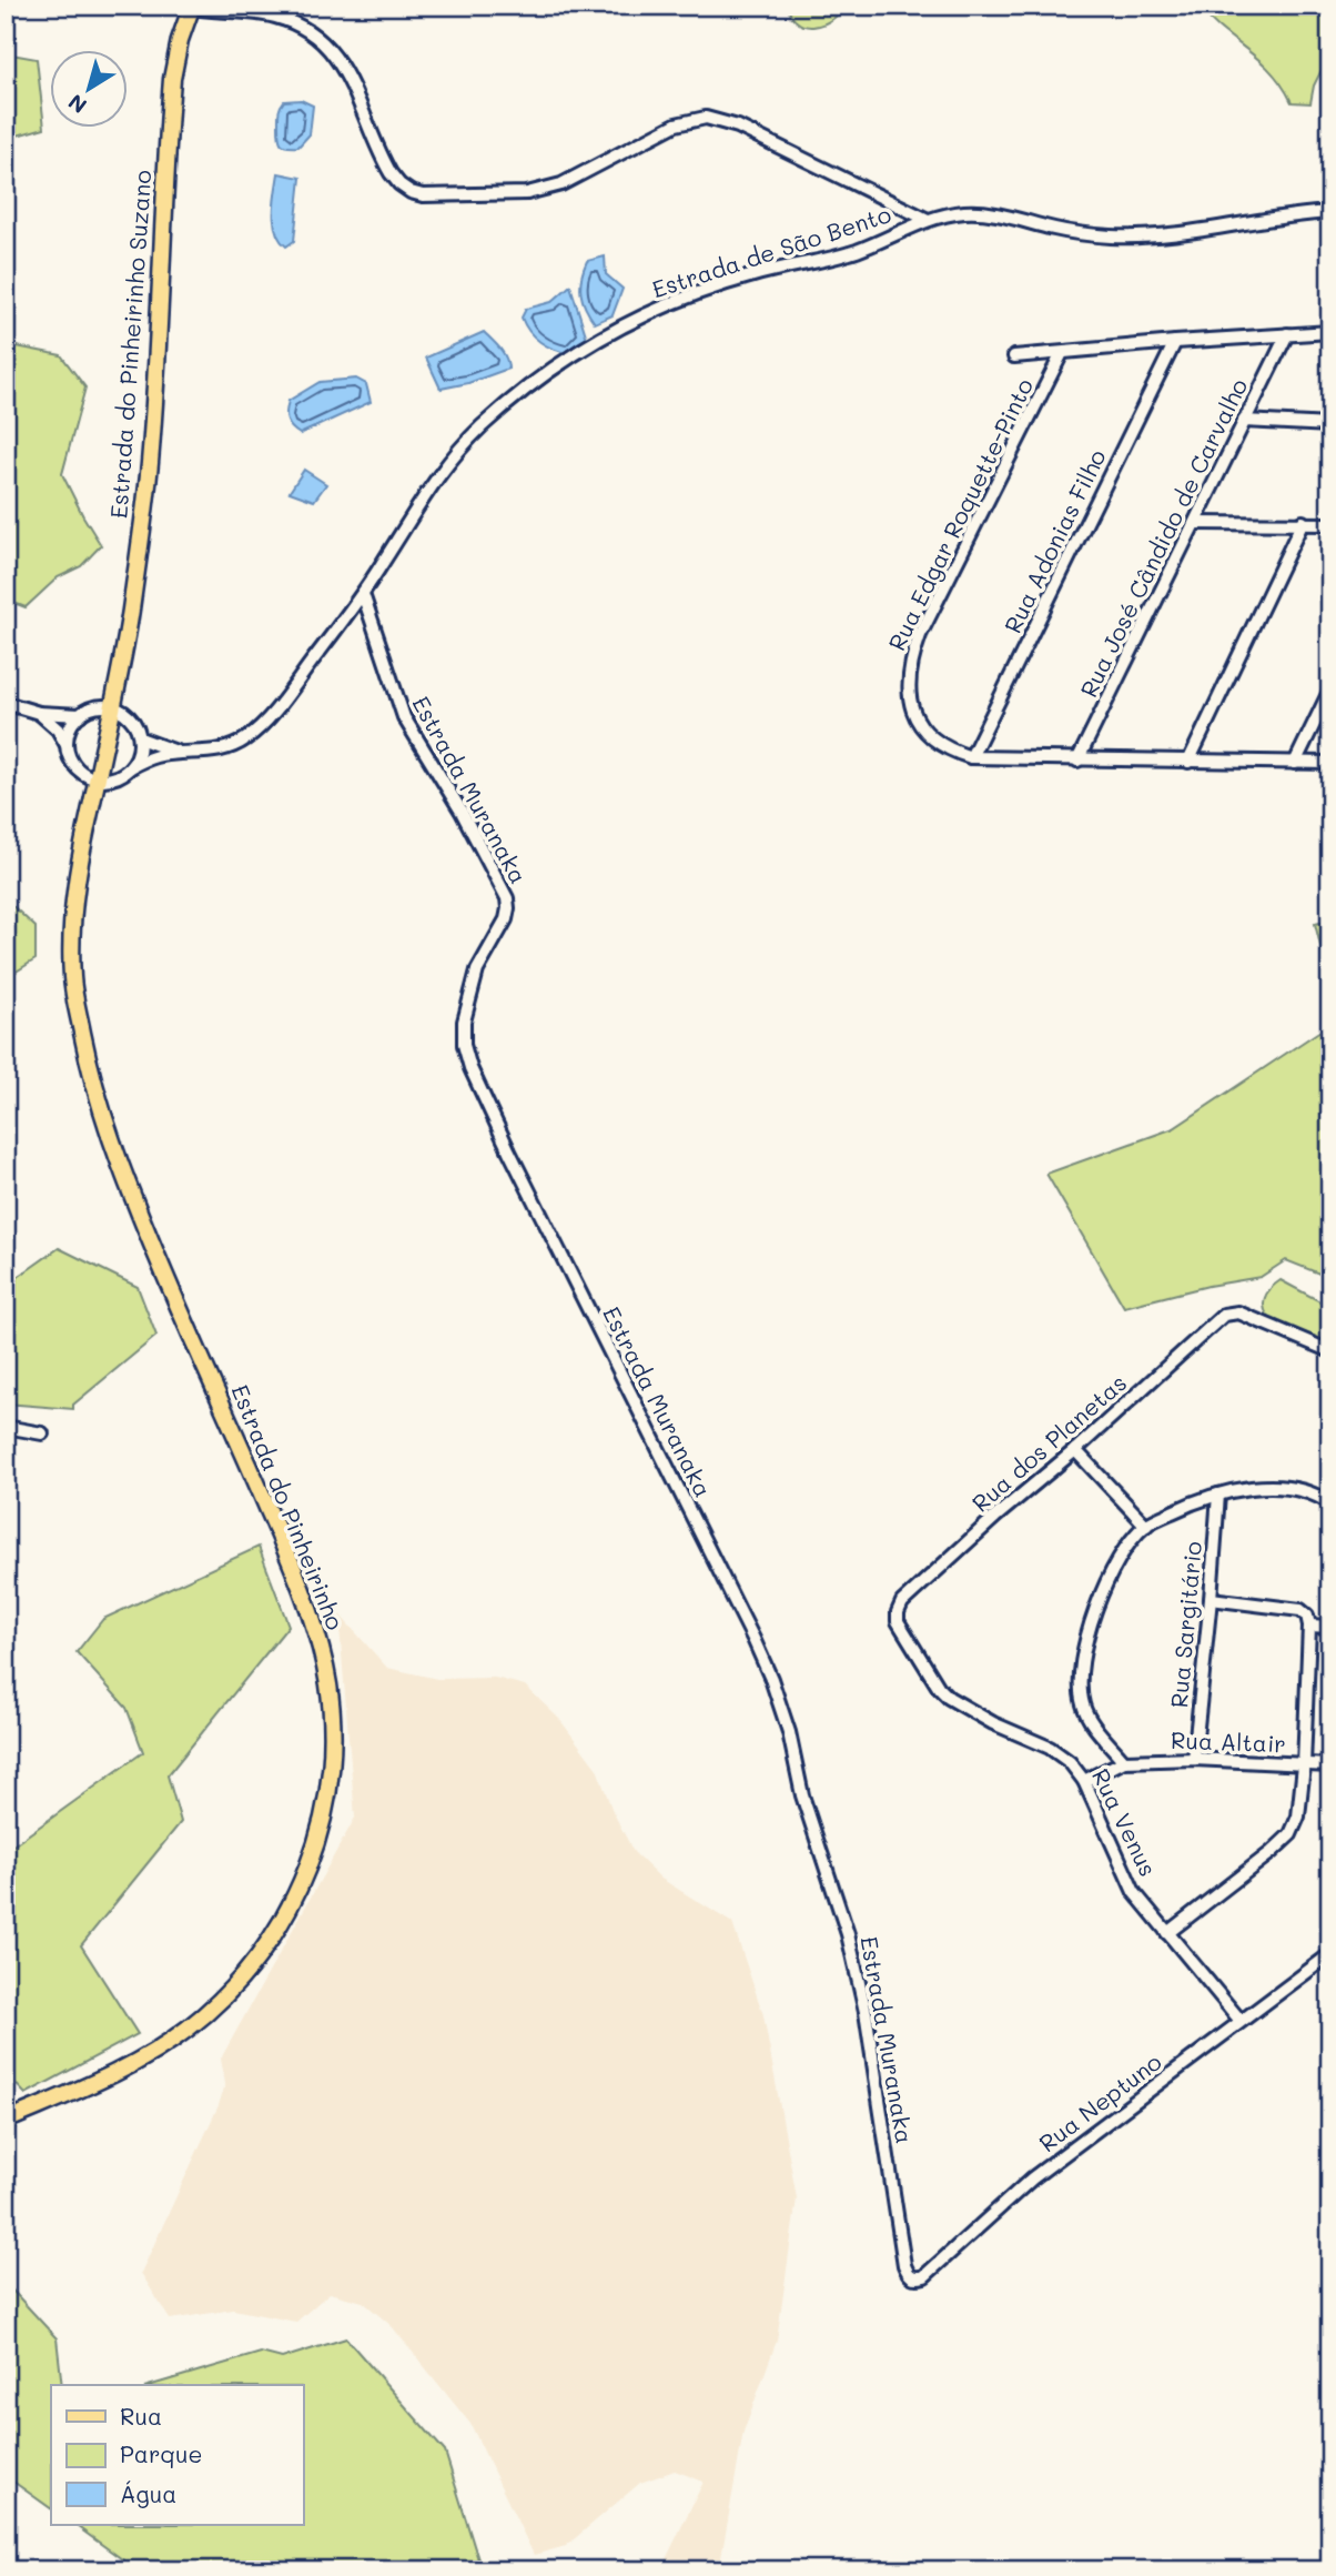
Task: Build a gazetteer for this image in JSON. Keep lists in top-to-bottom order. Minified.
{"streets":{"main road":["Estrada do Pinheirinho Suzano","Estrada do Pinheirinho"],"street":["Estrada de São Bento","Rua Edgar Roquette-Pinto","Rua José Cândido de Carvalho","Rua Adonias Filho","Estrada Muranaka","Rua dos Planetas","Rua Sargitário","Rua Altair","Rua Venus","Rua Neptuno"]},"crossings":[["Estrada de São Bento","Estrada Muranaka"],["Estrada do Pinheirinho Suzano","Estrada do Pinheirinho"],["Rua Edgar Roquette-Pinto","Rua Adonias Filho"],["Estrada Muranaka","Rua Neptuno"],["Rua dos Planetas","Rua Venus"],["Rua Sargitário","Rua Altair"],["Rua Venus","Rua Neptuno"]],"legend":["Rua","Parque","Água"],"north":"bottom left"}
